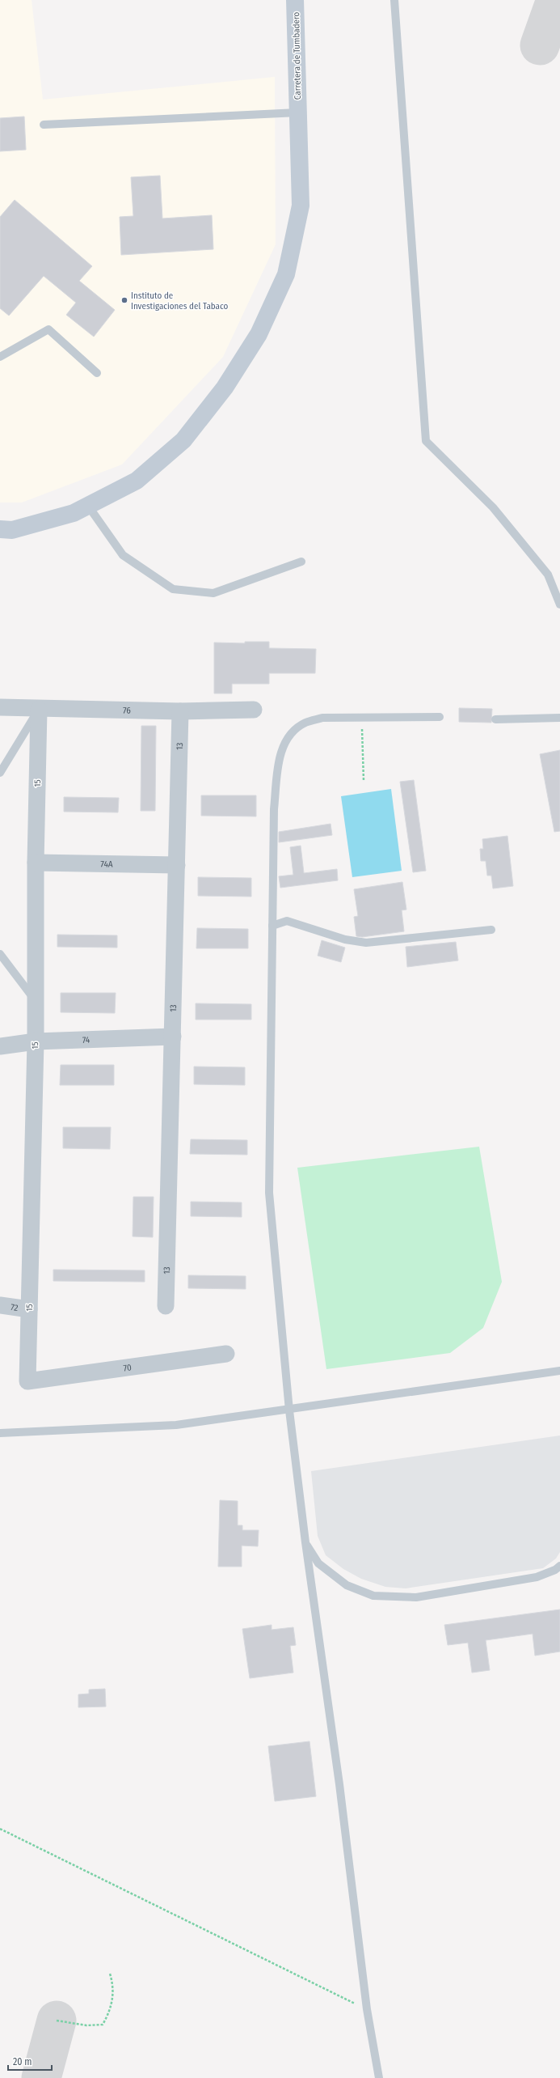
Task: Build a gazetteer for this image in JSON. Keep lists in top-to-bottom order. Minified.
{"streets":{"street":["Carretera de Tumbadero","76","13","15","74A","74","72","70"]},"crossings":[["76","13"],["76","15"],["13","74A"],["13","74"],["15","74A"],["15","74"],["15","72"],["15","70"]],"places":["Instituto de Investigaciones del Tabaco"],"scale_bar":"20 m"}
